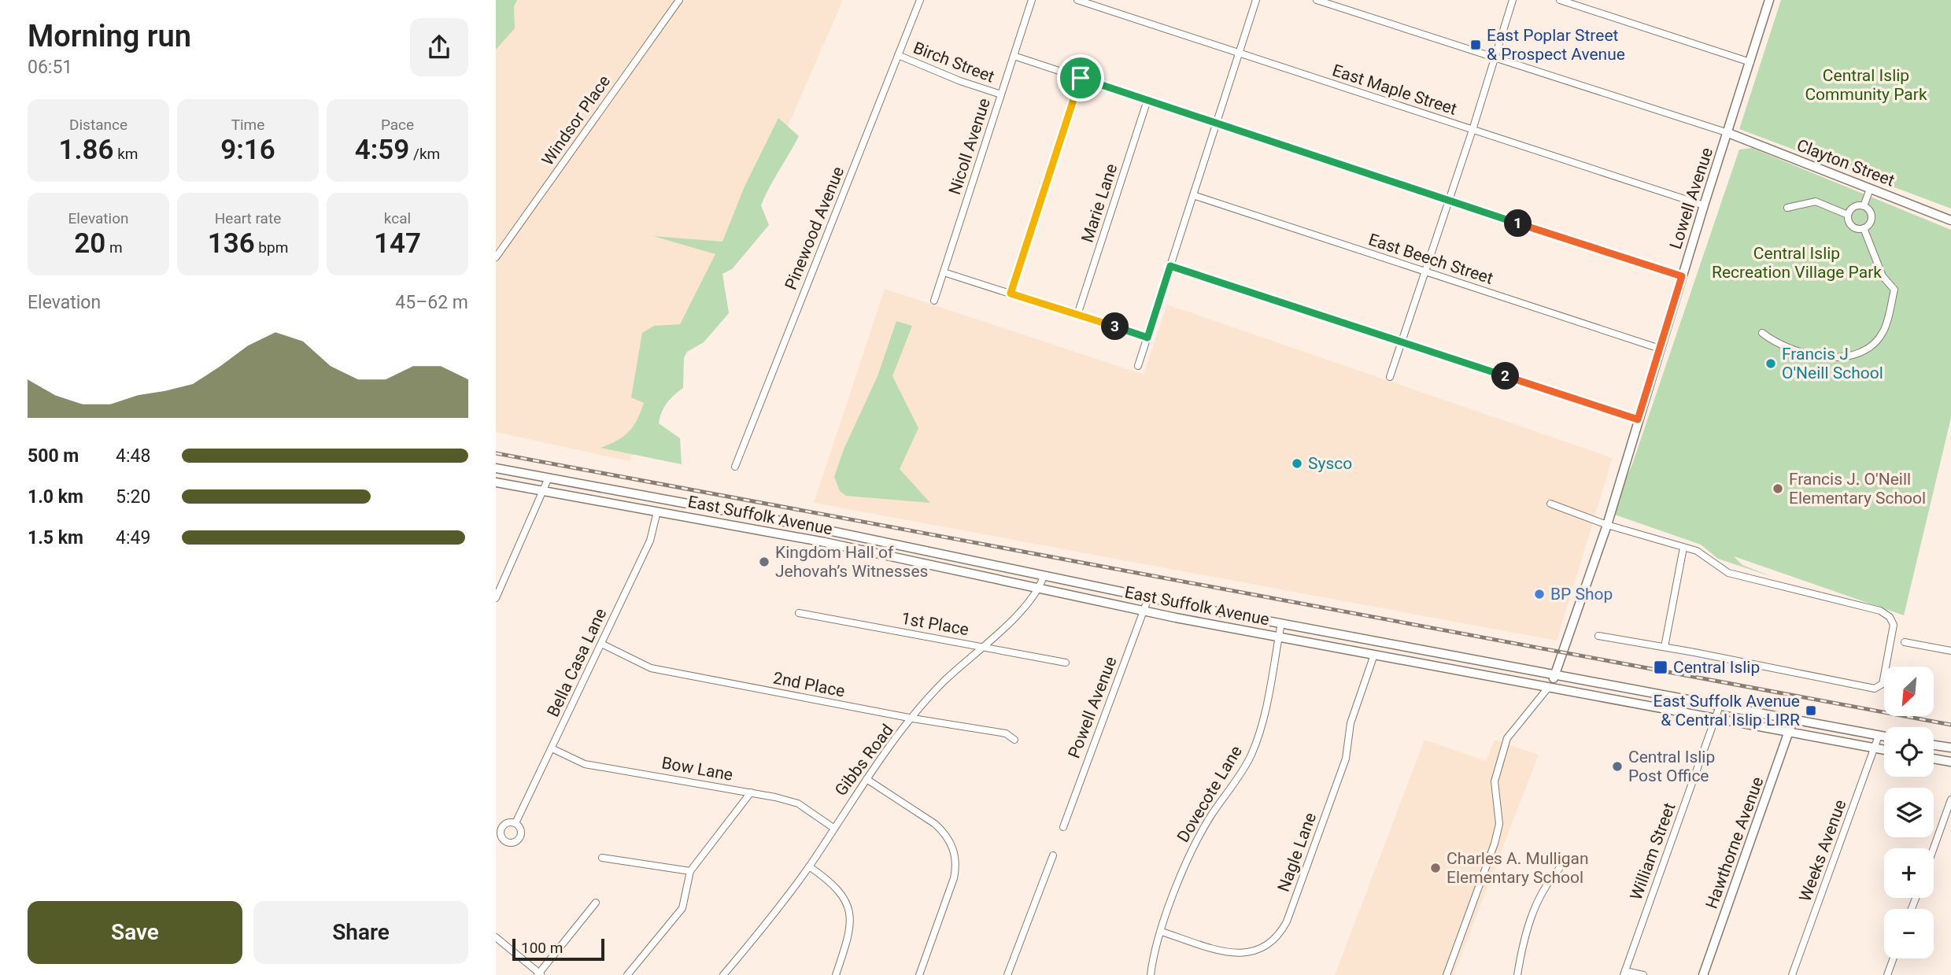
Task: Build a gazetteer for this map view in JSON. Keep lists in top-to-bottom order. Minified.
{"streets":{"main road":["Clayton Street","Lowell Avenue","East Suffolk Avenue","Hawthorne Avenue"],"street":["Birch Street","East Maple Street","Windsor Place","Nicoll Avenue","Marie Lane","Pinewood Avenue","East Beech Street","1st Place","Bella Casa Lane","2nd Place","Powell Avenue","Gibbs Road","Bow Lane","Dovecote Lane","Weeks Avenue","William Street","Nagle Lane"]},"crossings":[["Birch Street","Nicoll Avenue"],["Birch Street","Lowell Avenue"],["Birch Street","Marie Lane"],["Birch Street","Pinewood Avenue"],["East Maple Street","Lowell Avenue"],["Clayton Street","Lowell Avenue"],["Lowell Avenue","East Beech Street"],["Lowell Avenue","East Suffolk Avenue"],["East Suffolk Avenue","Bella Casa Lane"],["East Suffolk Avenue","Powell Avenue"],["East Suffolk Avenue","Gibbs Road"],["East Suffolk Avenue","Dovecote Lane"],["East Suffolk Avenue","Hawthorne Avenue"],["East Suffolk Avenue","Weeks Avenue"],["East Suffolk Avenue","William Street"],["East Suffolk Avenue","Nagle Lane"],["1st Place","Gibbs Road"],["Bella Casa Lane","2nd Place"],["Bella Casa Lane","Bow Lane"],["2nd Place","Gibbs Road"],["Gibbs Road","Bow Lane"],["Dovecote Lane","Nagle Lane"]],"parks":["Central Islip Community Park","Central Islip Recreation Village Park"],"places":{"transit":["East Poplar Street & Prospect Avenue","Central Islip","East Suffolk Avenue & Central Islip LIRR"],"other":["Francis J O'Neill School","Sysco","Francis J. O'Neill Elementary School","Kingdom Hall of Jehovah’s Witnesses","BP Shop","Central Islip Post Office","Charles A. Mulligan Elementary School"]},"scale_bar":"100 m","north":"bottom left","page":{"heading":["Morning run","06:51"],"stats":[["Distance","1.86 km"],["Time","9:16"],["Pace","4:59 /km"],["Elevation","20 m"],["Heart rate","136 bpm"],["kcal","147"]],"pins":["1","3","2"],"chart":["Elevation","45–62 m"],"list":[{"name":"500 m","note":"4:48"},{"name":"1.0 km","note":"5:20"},{"name":"1.5 km","note":"4:49"}],"map_buttons":["+","−"],"buttons":["Save","Share"],"scale":"100 m"}}
